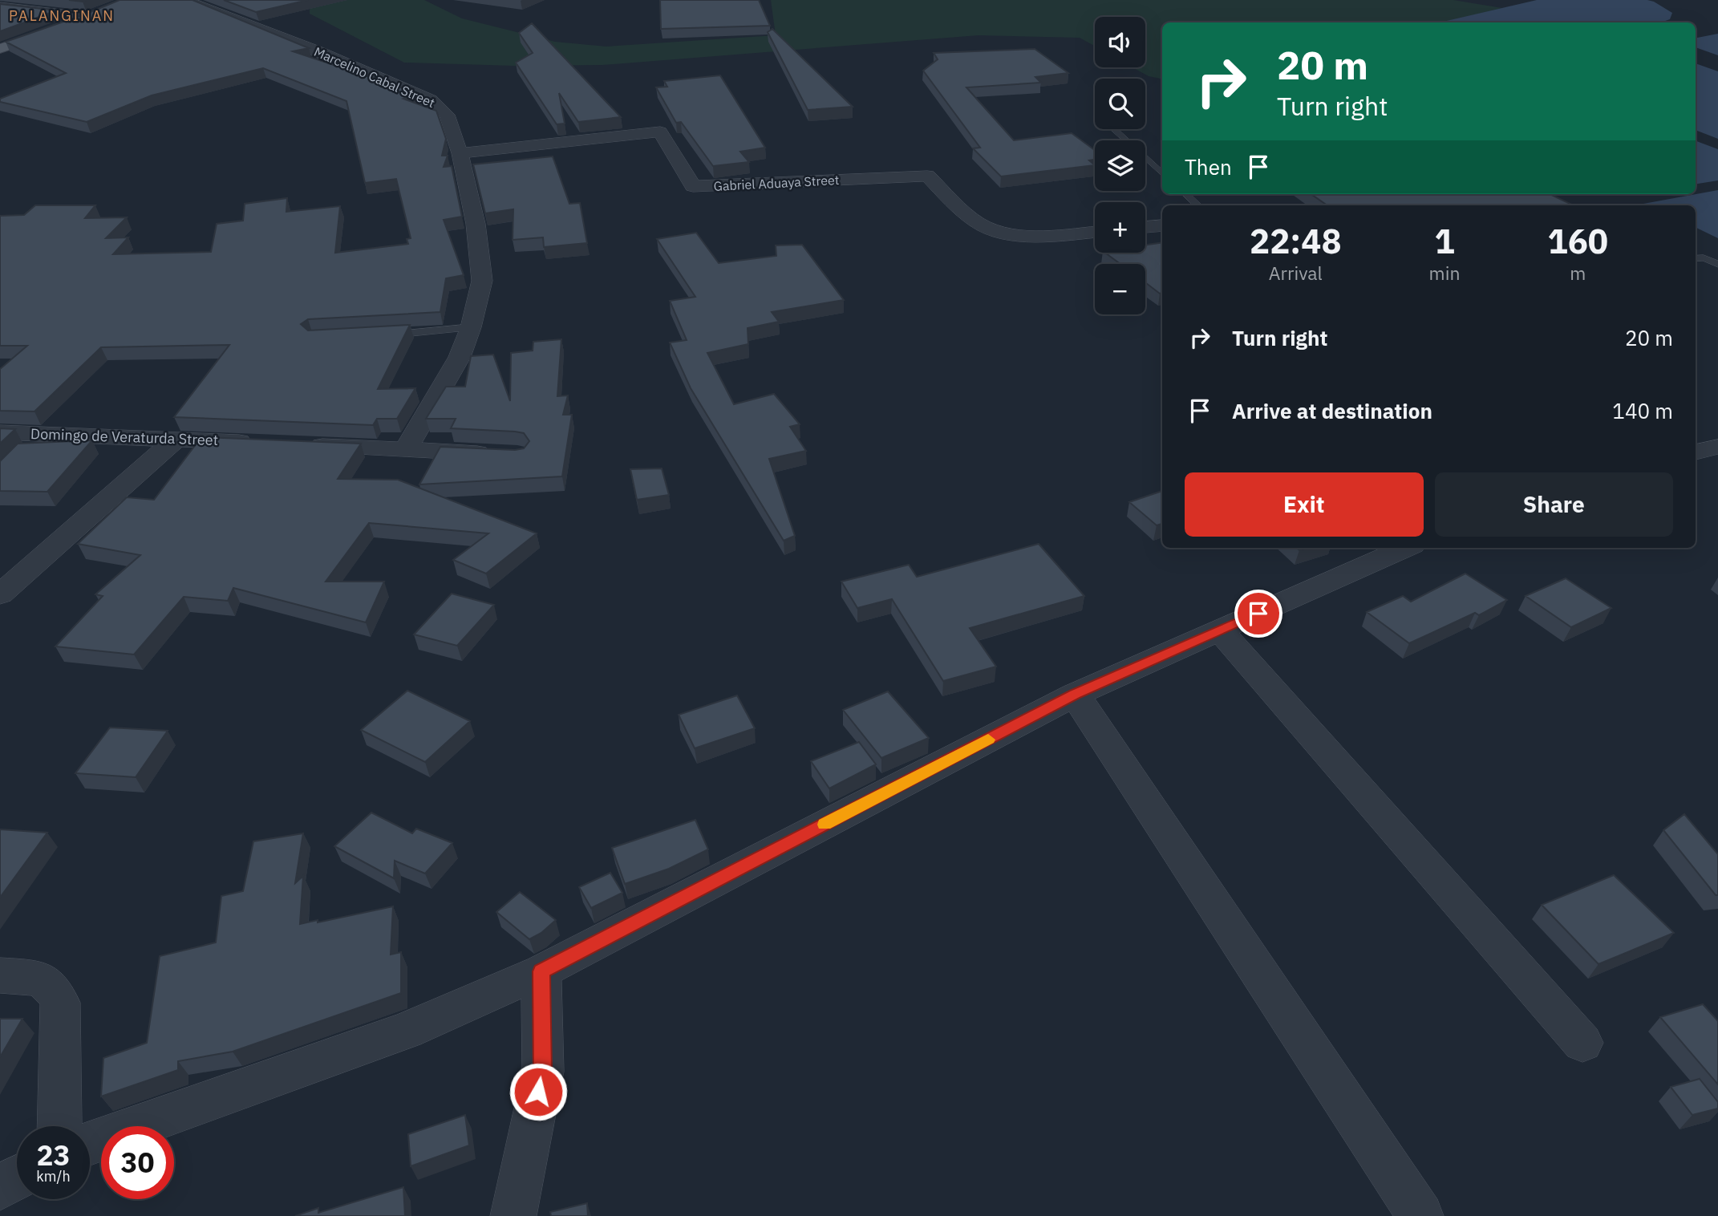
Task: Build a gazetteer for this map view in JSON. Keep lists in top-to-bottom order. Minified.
{"streets":{"street":["Marcelino Cabal Street","Gabriel Aduaya Street","Domingo de Veraturda Street"]},"crossings":[["Marcelino Cabal Street","Gabriel Aduaya Street"]],"districts":["PALANGINAN"],"page":{"map_buttons":["+","−"],"turn":["20 m","Turn right"],"then":"Then","eta":["22:48","Arrival","1","min","160","m"],"list":[{"name":"Turn right","value":"20 m"},{"name":"Arrive at destination","value":"140 m"}],"buttons":["Exit","Share"],"speed":"23 km/h","limit":"30"}}
